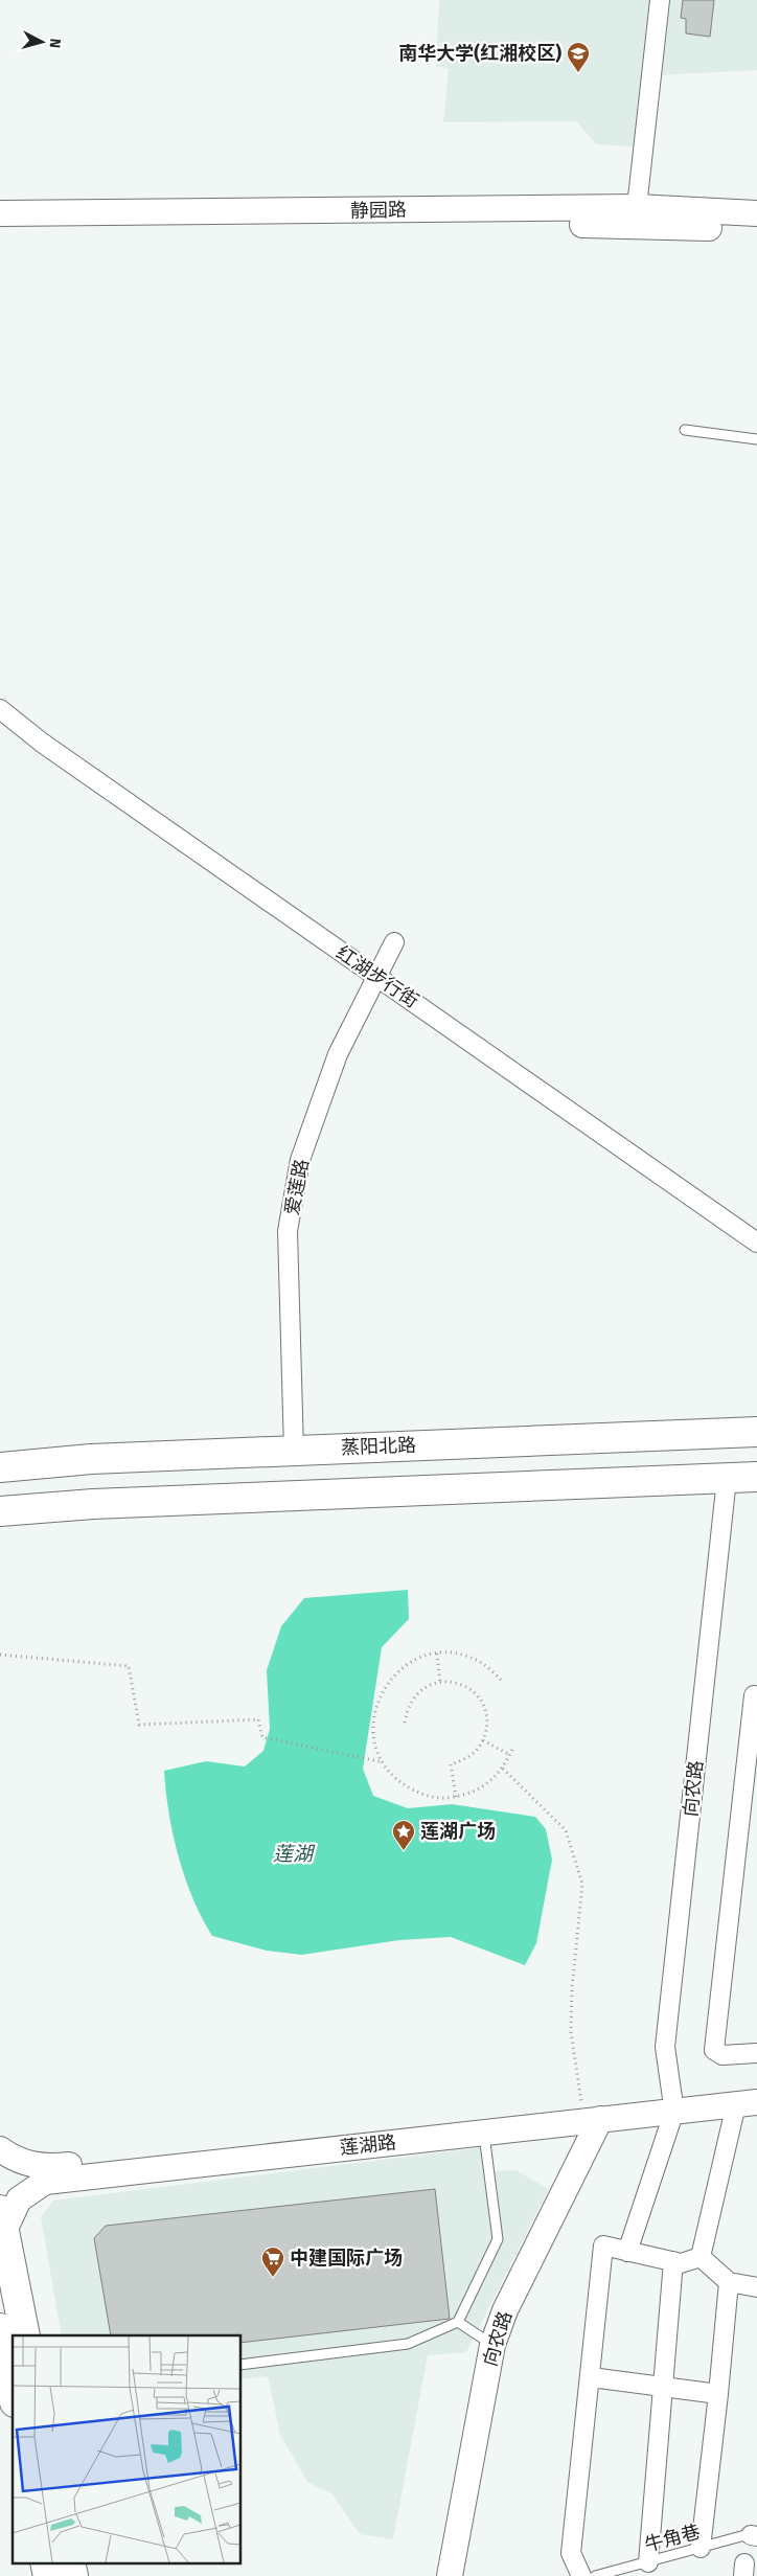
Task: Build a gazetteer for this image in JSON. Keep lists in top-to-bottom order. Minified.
{"streets":{"main road":["蒸阳北路"],"street":["静园路","红湖步行街","爱莲路","向农路","莲湖路"],"lane":["牛角巷"]},"crossings":[["红湖步行街","爱莲路"],["爱莲路","蒸阳北路"],["向农路","莲湖路"]],"water":["莲湖"],"places":{"school or university":["南华大学(红湘校区)"],"place":["莲湖广场"],"supermarket":["中建国际广场"]},"north":"right"}
